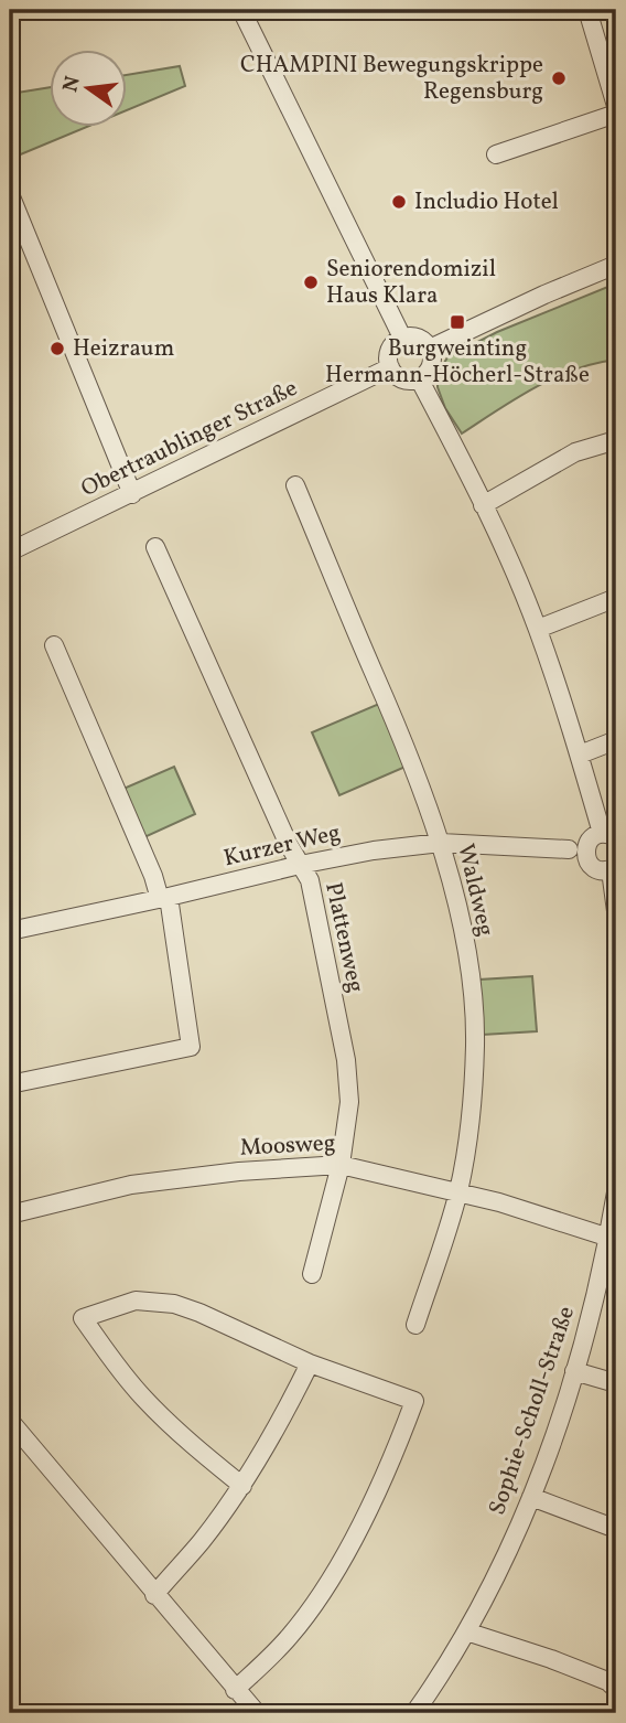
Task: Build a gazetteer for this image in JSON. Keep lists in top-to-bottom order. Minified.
{"streets":{"street":["Obertraublinger Straße","Kurzer Weg","Waldweg","Plattenweg","Moosweg","Sophie-Scholl-Straße"]},"crossings":[["Kurzer Weg","Waldweg"],["Kurzer Weg","Plattenweg"],["Waldweg","Moosweg"],["Plattenweg","Moosweg"],["Moosweg","Sophie-Scholl-Straße"]],"places":{"other":["CHAMPINI Bewegungskrippe Regensburg","Includio Hotel","Seniorendomizil Haus Klara","Heizraum"],"transit":["Burgweinting Hermann-Höcherl-Straße"]},"north":"left"}
